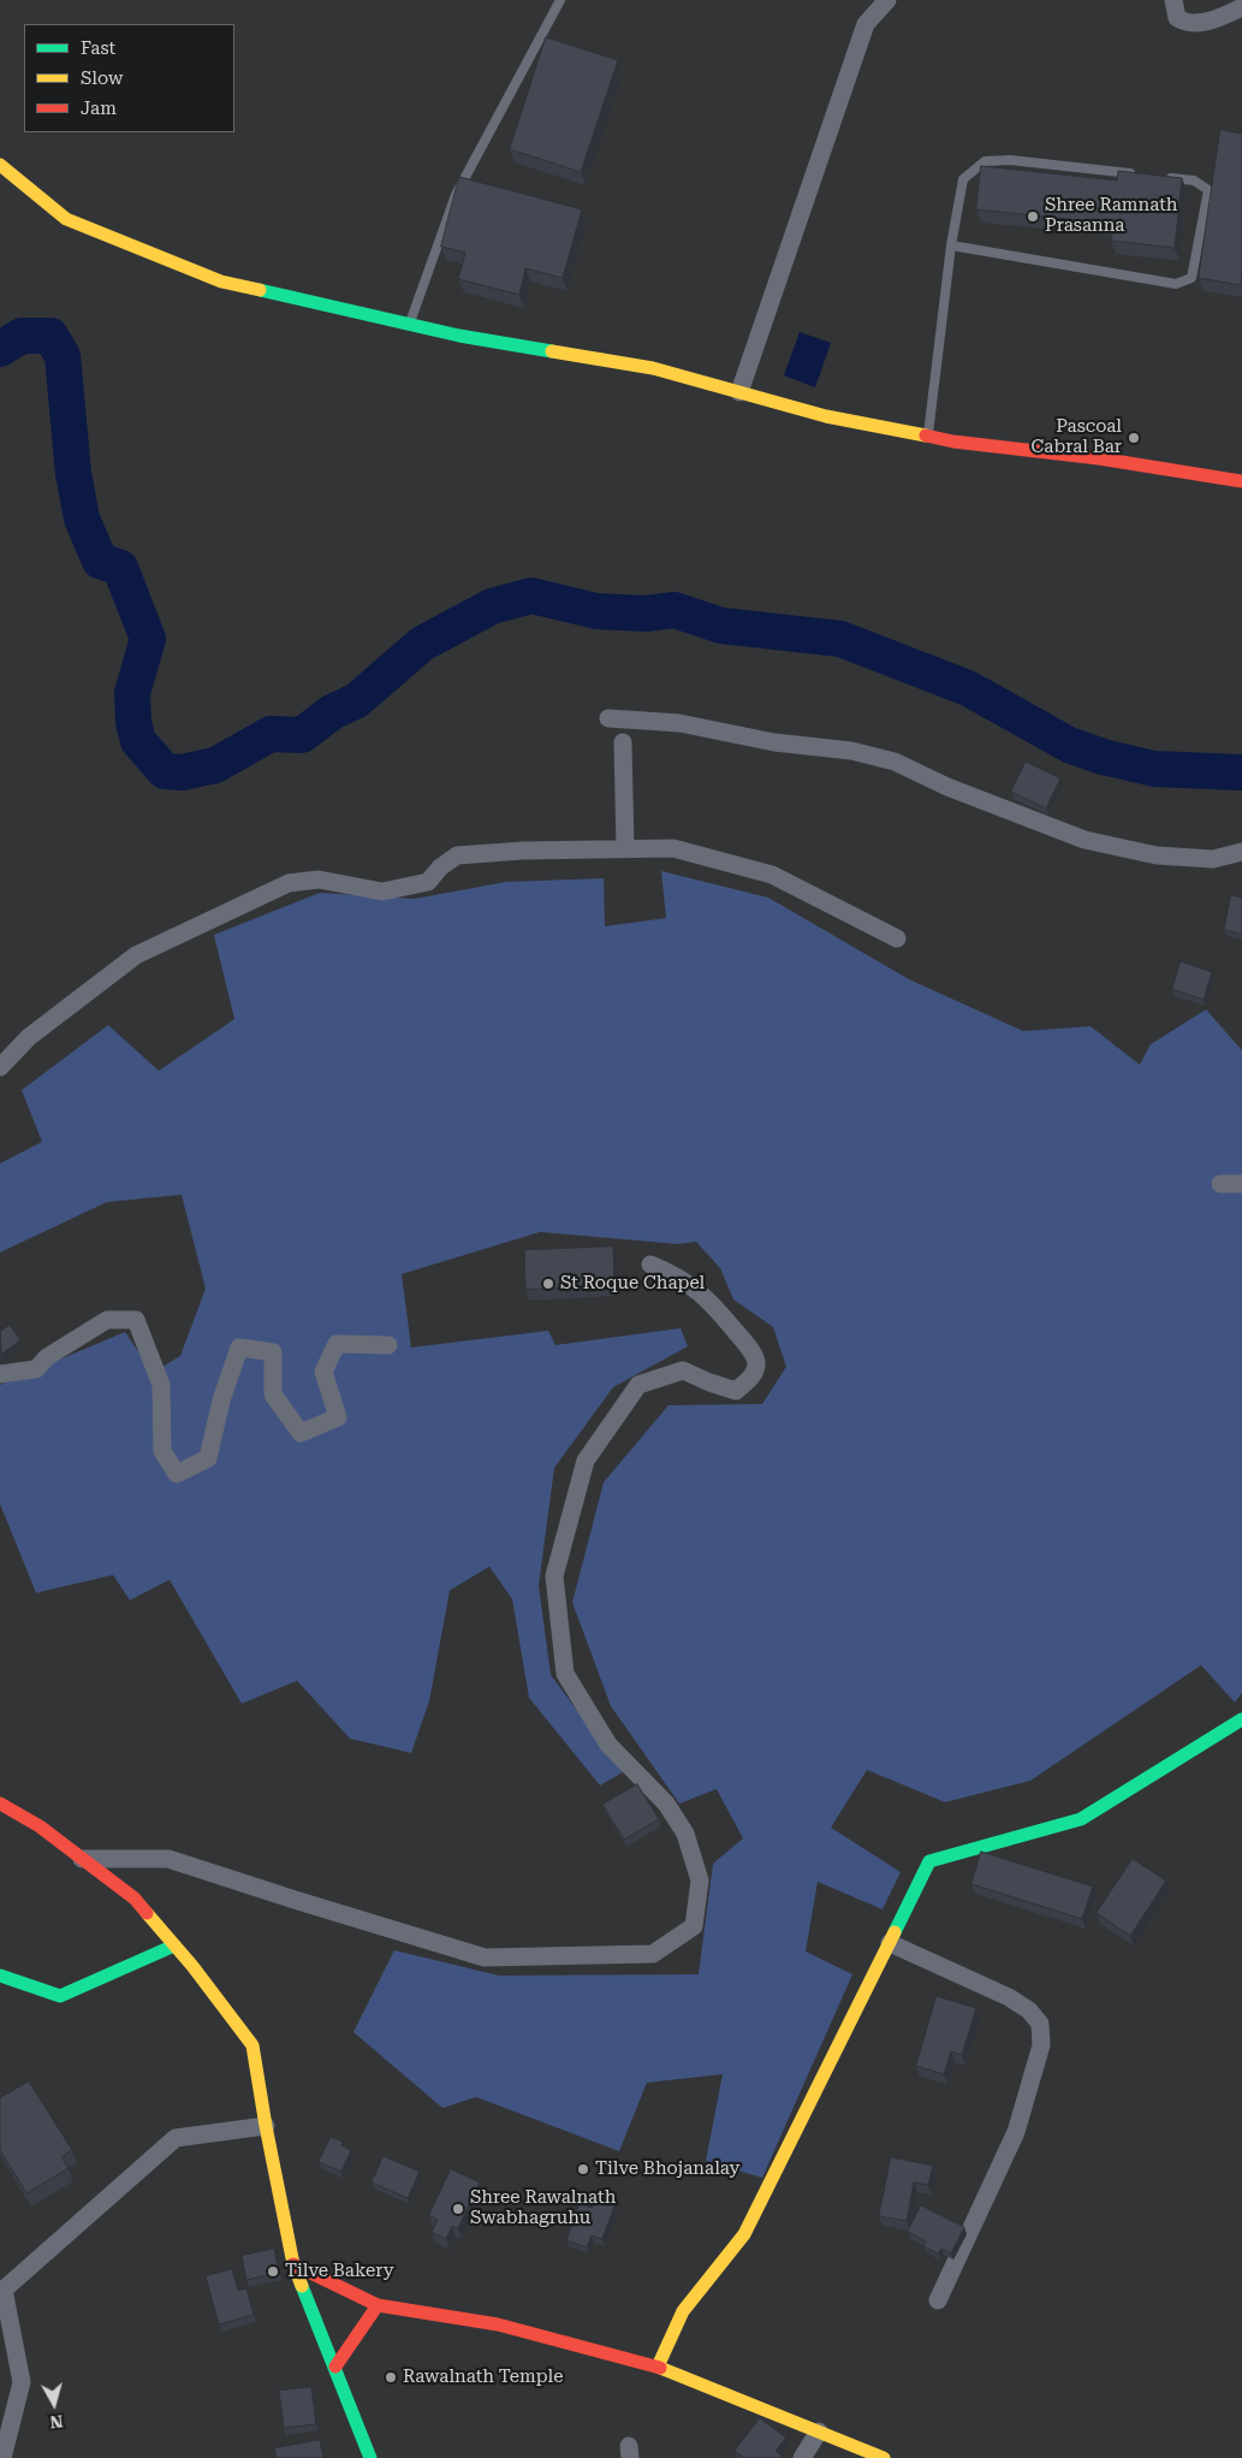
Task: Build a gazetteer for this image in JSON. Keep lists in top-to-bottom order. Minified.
{"places":["Shree Ramnath Prasanna","Pascoal Cabral Bar","St Roque Chapel","Tilve Bhojanalay","Shree Rawalnath Swabhagruhu","Tilve Bakery","Rawalnath Temple"],"legend":["Fast","Slow","Jam"],"north":"bottom"}
